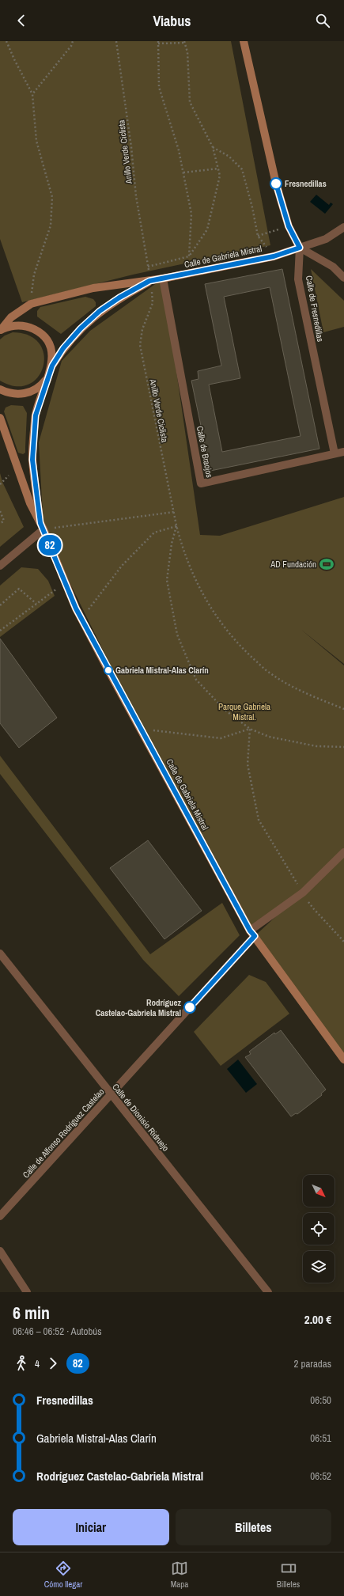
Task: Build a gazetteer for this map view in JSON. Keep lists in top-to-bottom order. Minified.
{"streets":{"street":["Calle de Gabriela Mistral","Calle de Fresnedillas","Calle de Braojos","Calle de Dionisio Ridruejo","Calle de Alfonso Rodríguez Castelao"],"path":["Anillo Verde Ciclista"]},"crossings":[["Anillo Verde Ciclista","Calle de Gabriela Mistral"],["Calle de Gabriela Mistral","Calle de Fresnedillas"],["Calle de Gabriela Mistral","Calle de Braojos"],["Calle de Gabriela Mistral","Calle de Alfonso Rodríguez Castelao"],["Calle de Fresnedillas","Calle de Braojos"],["Calle de Dionisio Ridruejo","Calle de Alfonso Rodríguez Castelao"]],"parks":["Parque Gabriela Mistral."],"places":{"other":["Fresnedillas","Gabriela Mistral-Alas Clarín","Rodríguez Castelao-Gabriela Mistral"],"sports":["AD Fundación"]},"lines":["bus line 82"],"north":"bottom right","page":{"header":"Viabus","on_map":"82","heading":["6 min","06:46 – 06:52 · Autobús","2.00 €"],"legs":["4","82","2 paradas"],"list":[{"name":"Fresnedillas","value":"06:50"},{"name":"Gabriela Mistral-Alas Clarín","value":"06:51"},{"name":"Rodríguez Castelao-Gabriela Mistral","value":"06:52"}],"buttons":["Iniciar","Billetes"],"tabs":["Cómo llegar","Mapa","Billetes"]}}
